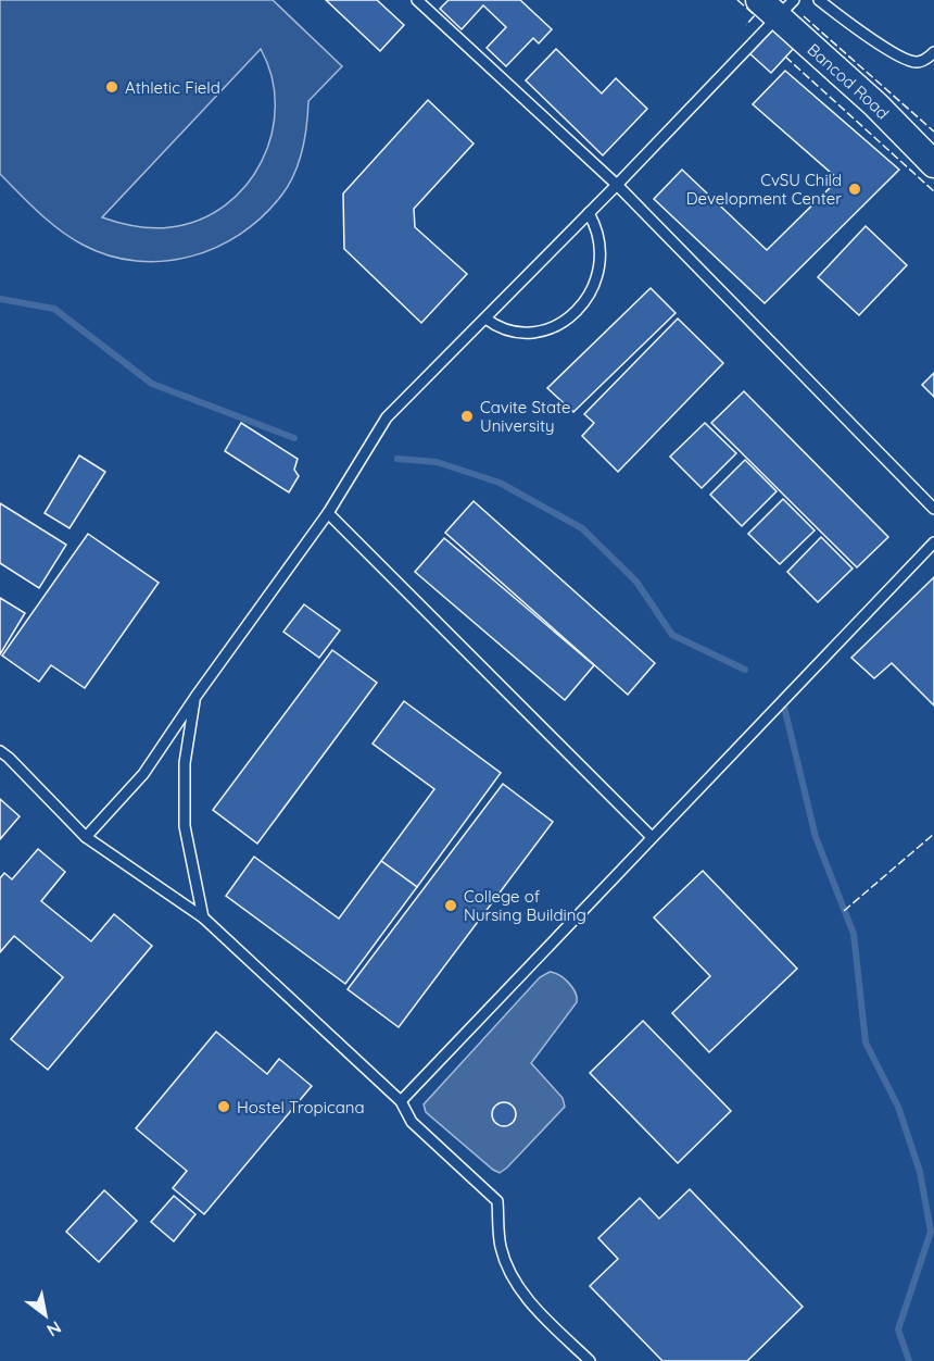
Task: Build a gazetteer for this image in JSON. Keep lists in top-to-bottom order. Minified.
{"streets":{"street":["Bancod Road"]},"places":["Athletic Field","CvSU Child Development Center","Cavite State University","College of Nursing Building","Hostel Tropicana"],"north":"bottom right"}
